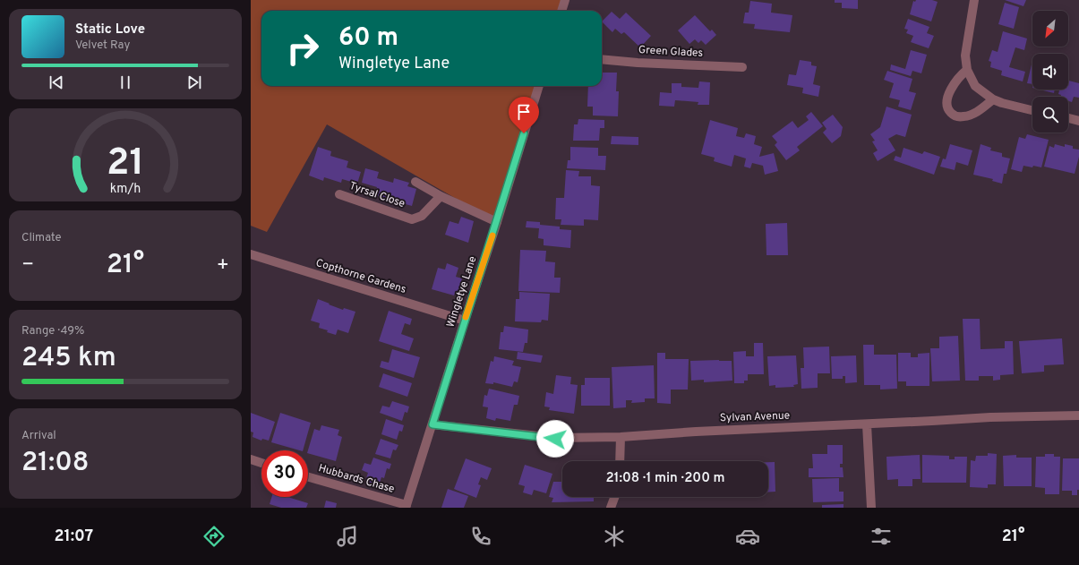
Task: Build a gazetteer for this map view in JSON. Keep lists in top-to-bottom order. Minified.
{"streets":{"street":["Green Glades","Tyrsal Close","Copthorne Gardens","Wingletye Lane","Sylvan Avenue","Hubbards Chase"]},"crossings":[["Copthorne Gardens","Wingletye Lane"],["Wingletye Lane","Sylvan Avenue"],["Wingletye Lane","Hubbards Chase"]],"north":"bottom left","page":{"turn":["60 m","Wingletye Lane"],"song":["Static Love","Velvet Ray"],"tile":["Climate",["Range · 49%","245 km"],["Arrival","21:08"]],"heat":["−","21°","+"],"limit":"30","trip":"21:08 · 1 min · 200 m","tabs":["21:07","21°"],"gauge":["21","km/h"]}}
